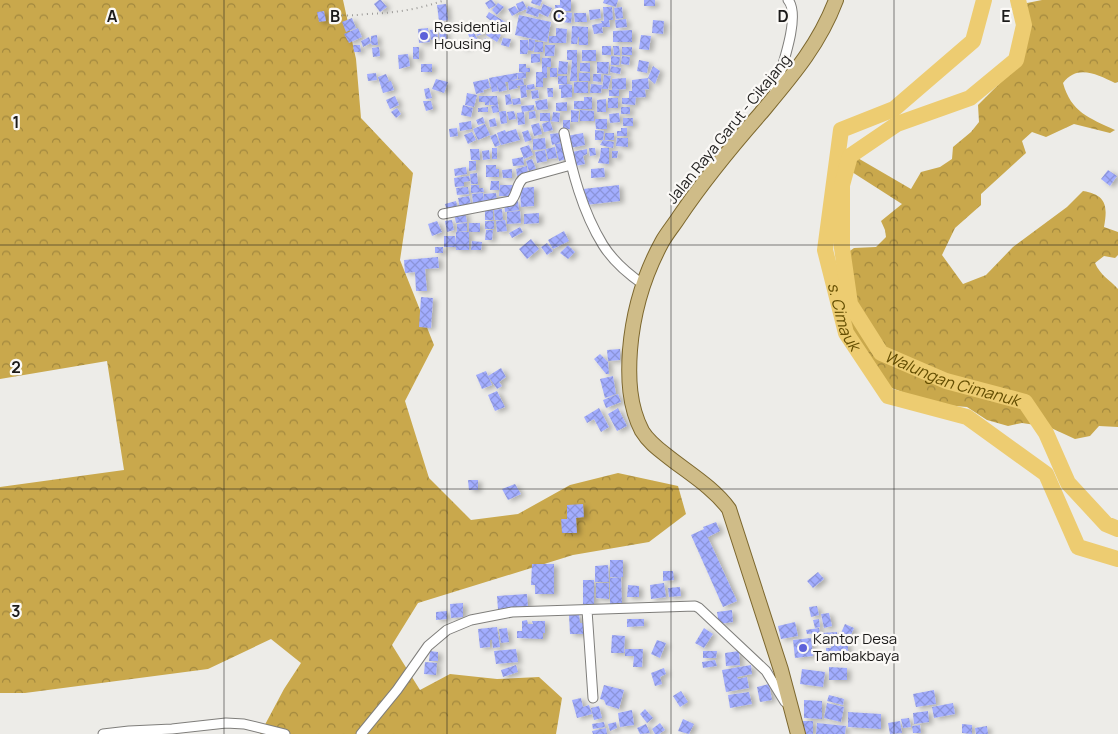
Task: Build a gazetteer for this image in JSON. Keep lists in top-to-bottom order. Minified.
{"streets":{"main road":["Jalan Raya Garut - Cikajang"]},"water":["s. Cimauk","Walungan Cimanuk"],"places":["Residential Housing","Kantor Desa Tambakbaya"],"grid":{"columns":["A","B","C","D","E"],"rows":["1","2","3"]}}
